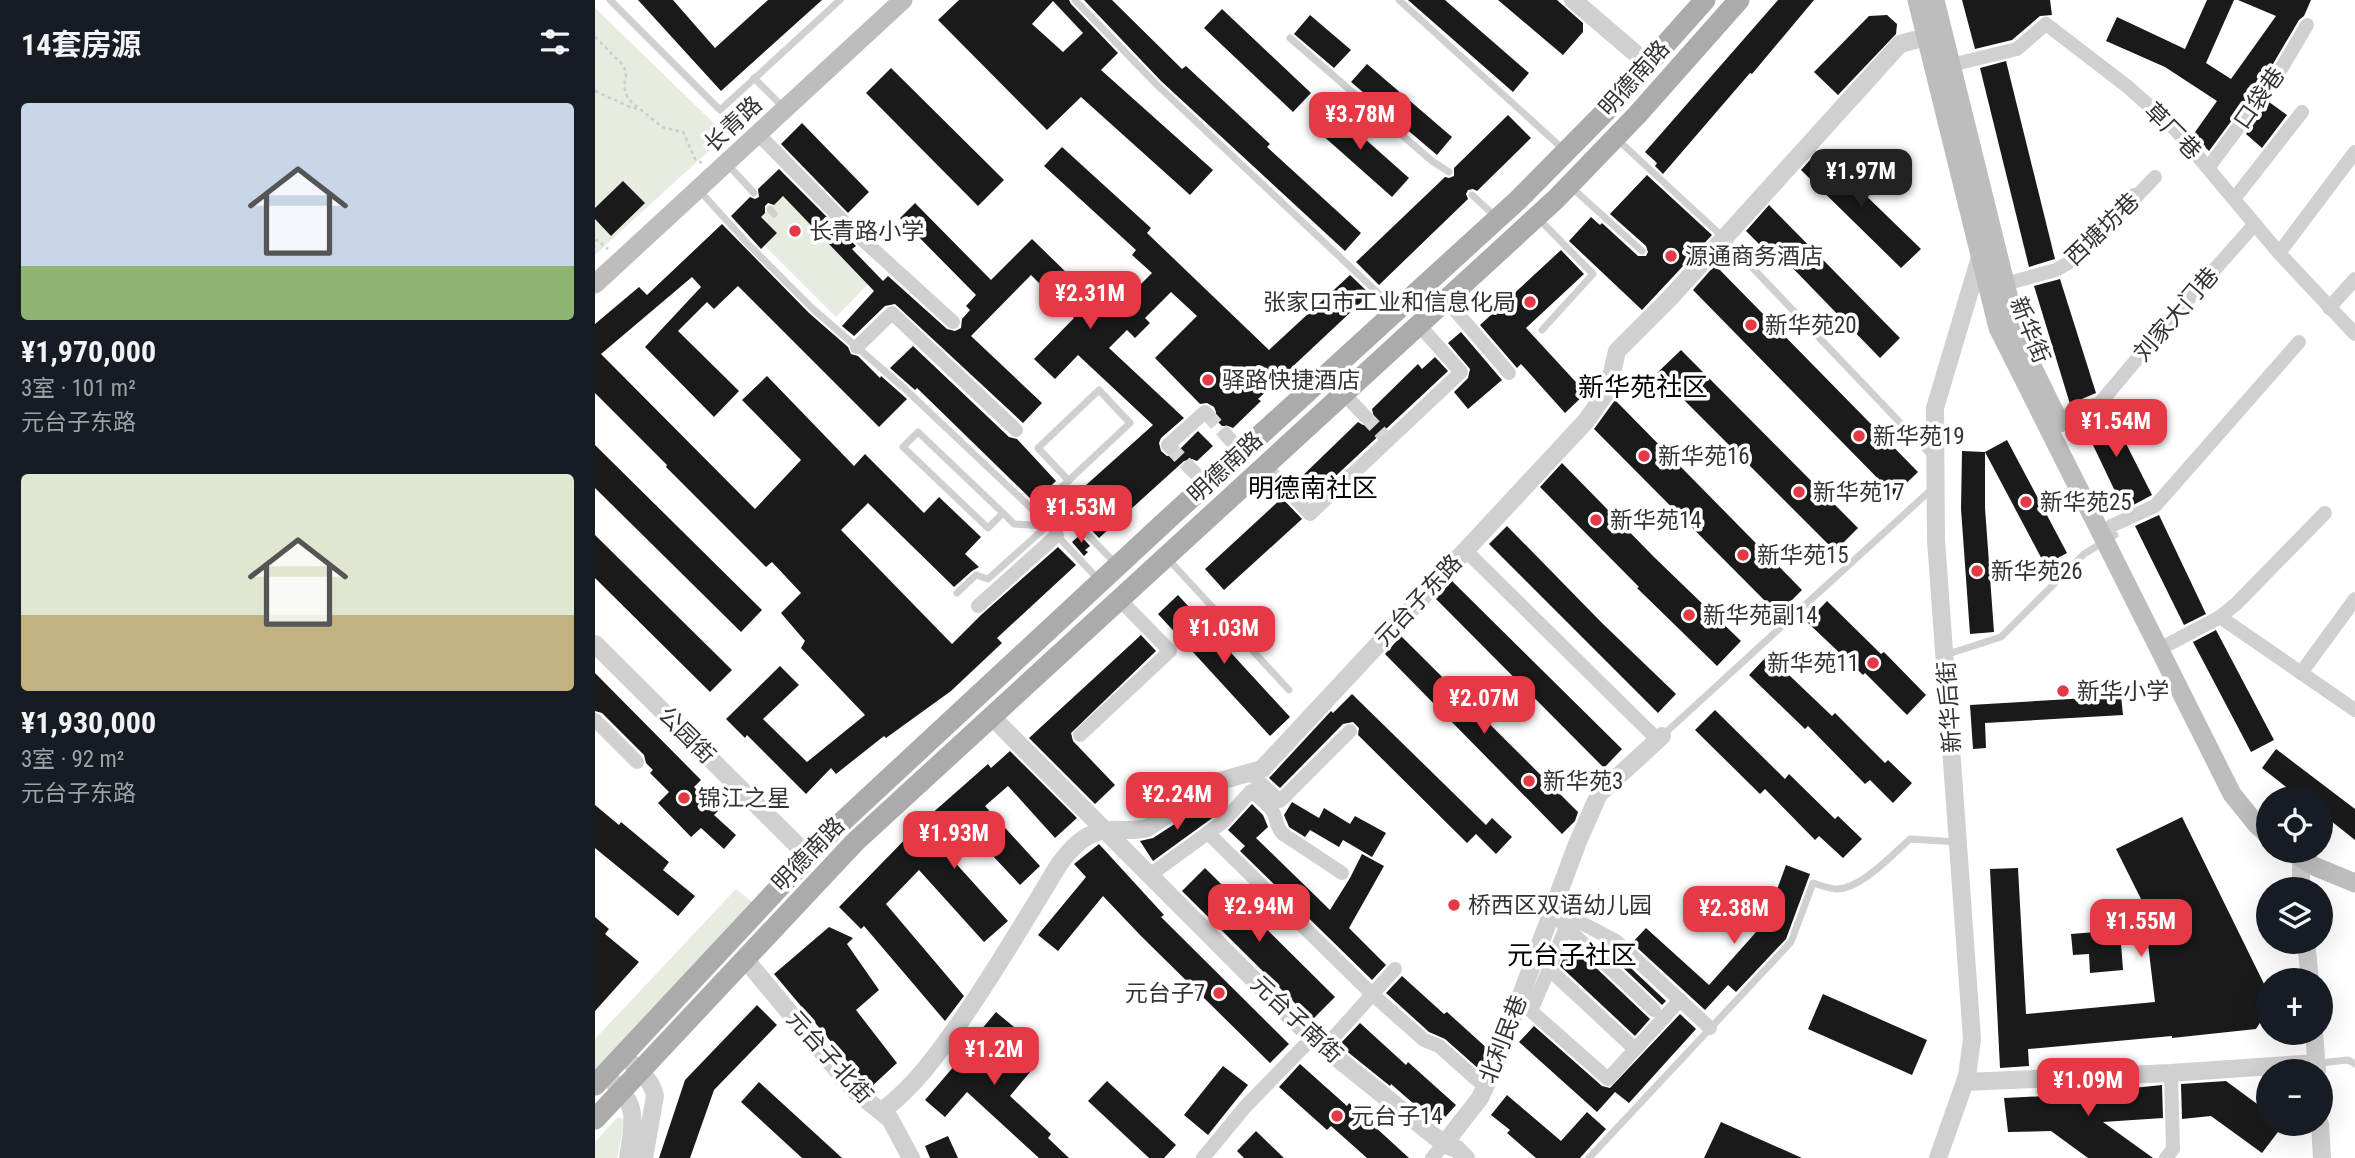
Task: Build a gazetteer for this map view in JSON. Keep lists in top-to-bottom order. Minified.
{"streets":{"main road":["明德南路","长青路","新华街"],"street":["口袋巷","草厂巷","西塘坊巷","刘家大门巷","元台子东路","新华后街","公园街","元台子南街","北利民巷","元台子北街"]},"crossings":[["明德南路","公园街"],["明德南路","元台子南街"],["明德南路","元台子北街"],["口袋巷","草厂巷"],["草厂巷","刘家大门巷"],["草厂巷","新华街"],["西塘坊巷","新华街"],["刘家大门巷","新华街"],["新华街","元台子东路"],["新华街","新华后街"],["元台子东路","元台子南街"],["元台子东路","元台子北街"],["元台子南街","北利民巷"]],"districts":["新华苑社区","明德南社区","元台子社区"],"places":["长青路小学","源通商务酒店","张家口市工业和信息化局","新华苑20","驿路快捷酒店","新华苑19","新华苑16","新华苑17","新华苑25","新华苑14","新华苑15","新华苑26","新华苑副14","新华苑11","新华小学","新华苑3","锦江之星","桥西区双语幼儿园","元台子7","元台子14"],"page":{"heading":"14套房源","list":[{"name":"¥1,970,000","note":"3室 · 101 m² · 元台子东路"},{"name":"¥1,930,000","note":"3室 · 92 m² · 元台子东路"}],"price":["¥3.78M","¥1.97M","¥2.31M","¥1.54M","¥1.53M","¥1.03M","¥2.07M","¥2.24M","¥1.93M","¥2.94M","¥2.38M","¥1.55M","¥1.2M","¥1.09M"],"map_buttons":["+","−"]}}
